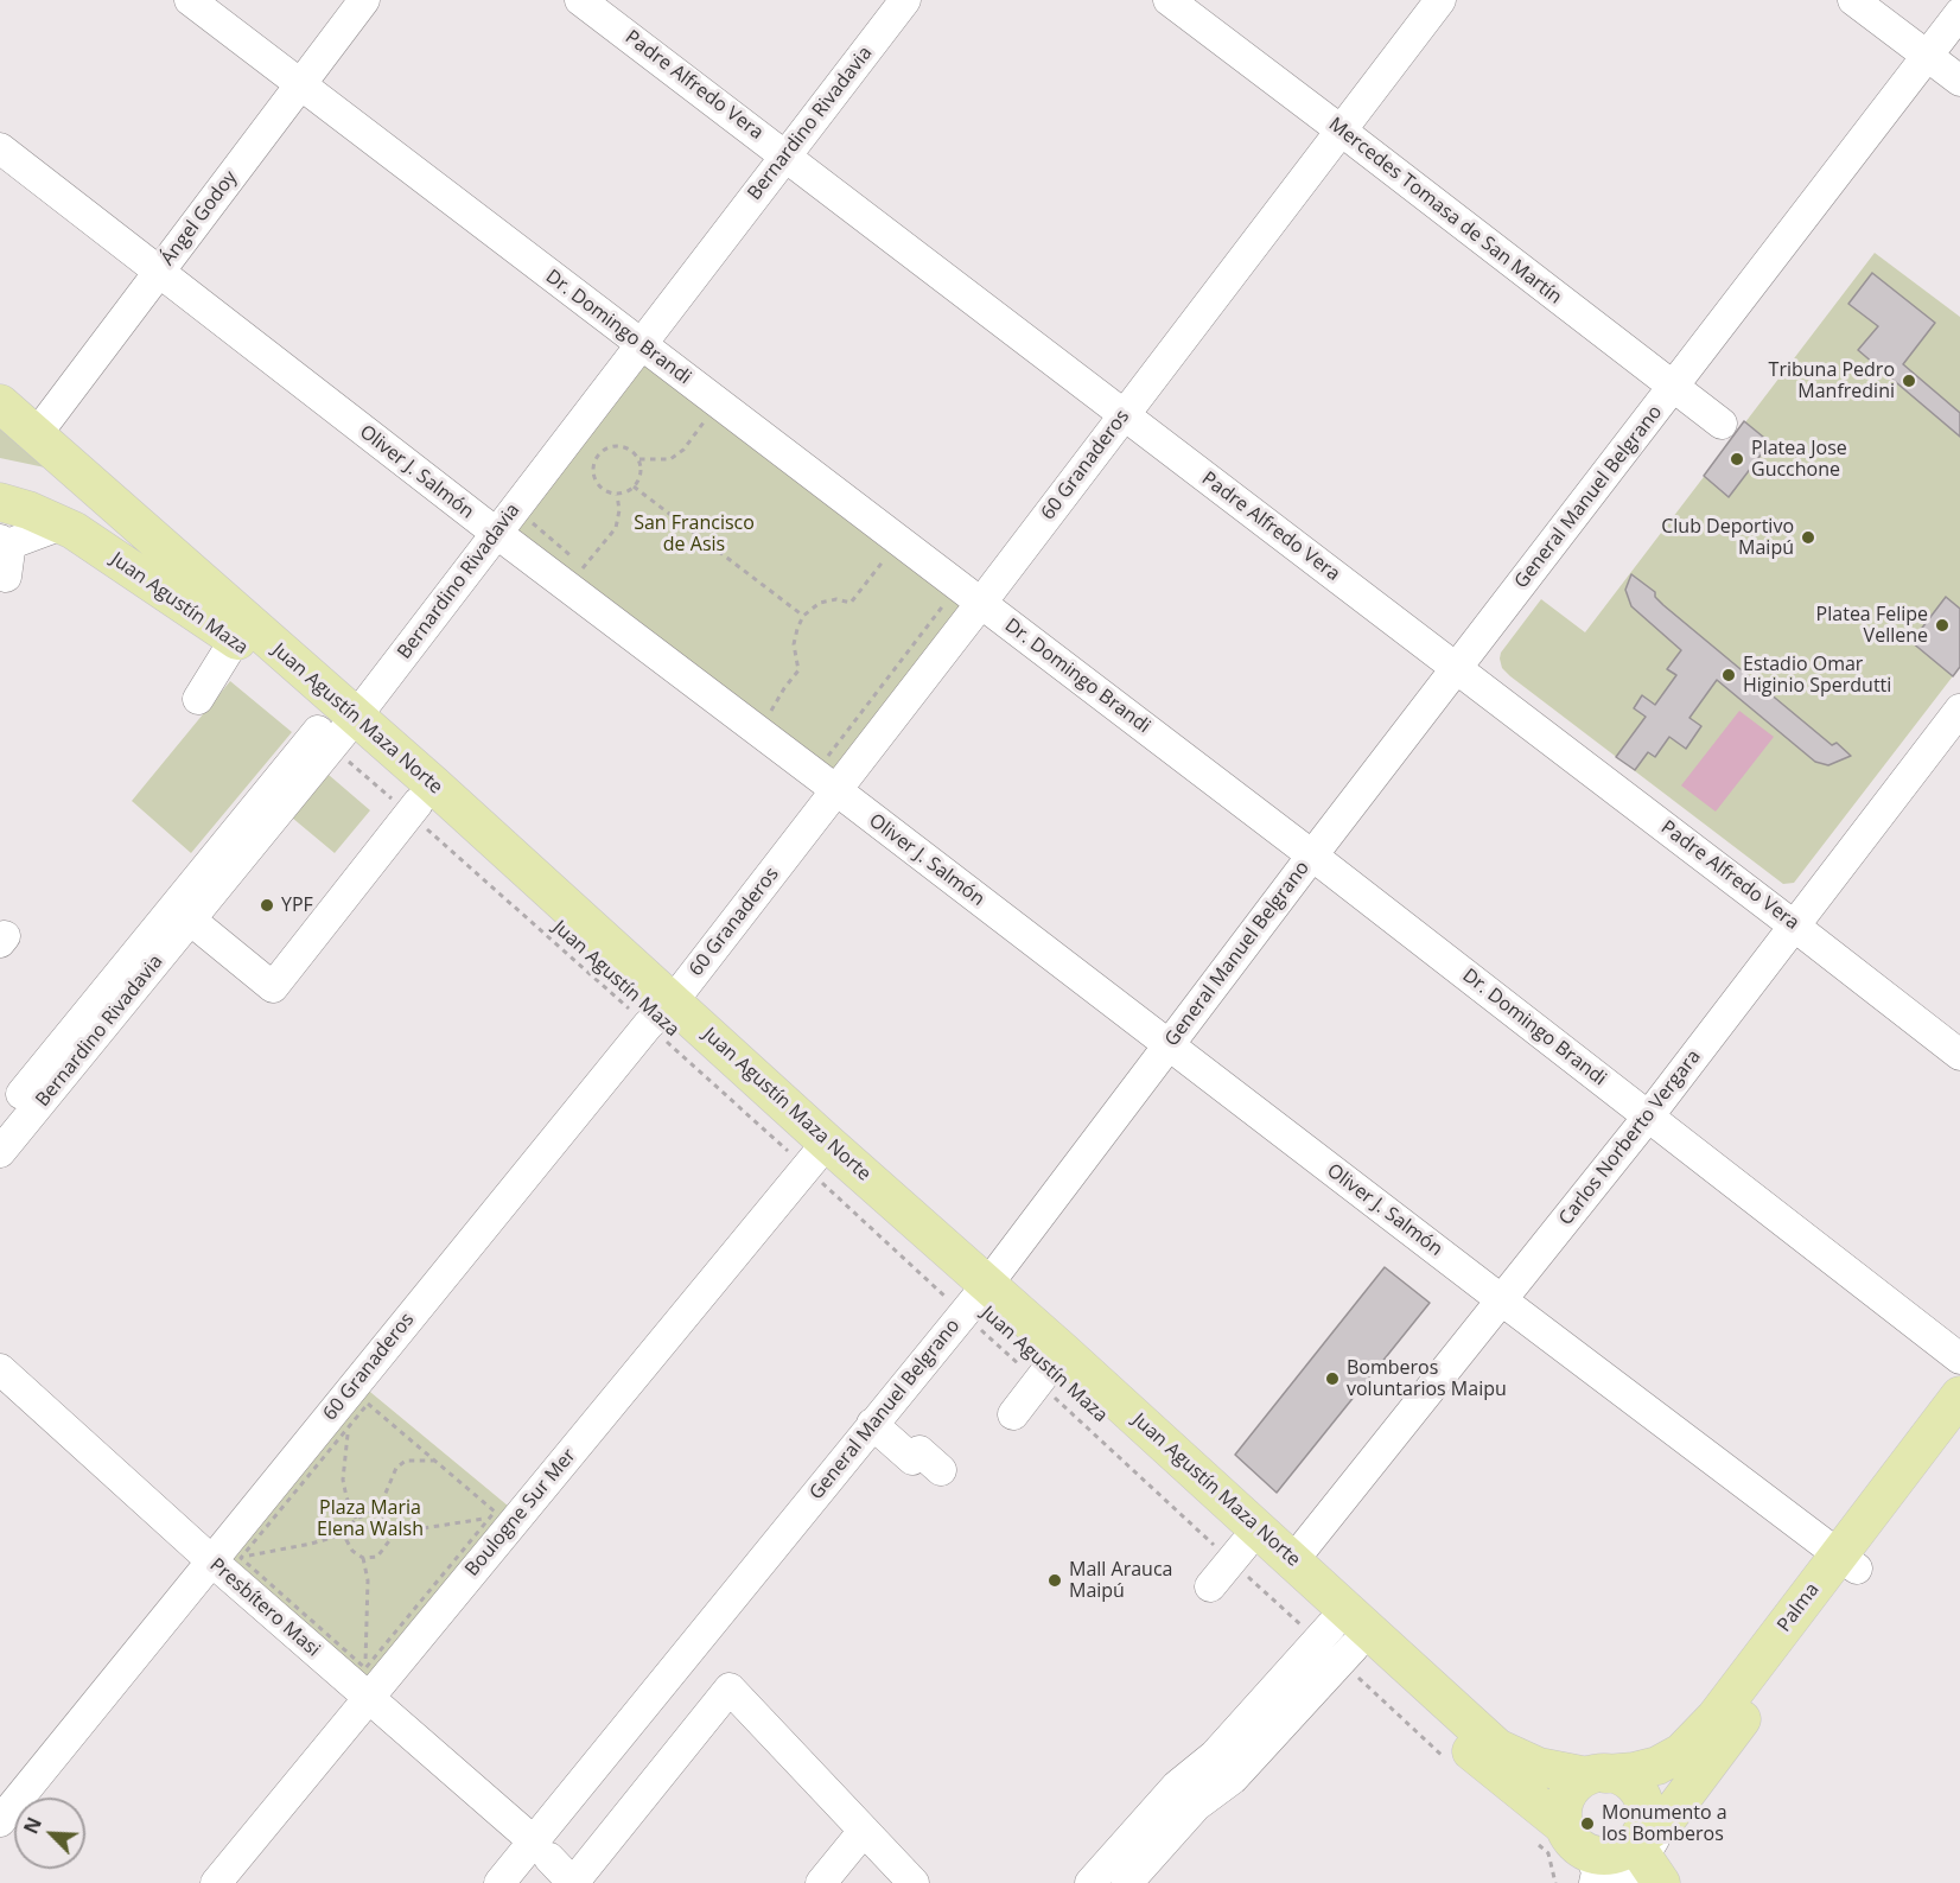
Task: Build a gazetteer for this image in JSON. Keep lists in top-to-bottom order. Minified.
{"streets":{"main road":["Juan Agustín Maza","Juan Agustín Maza Norte","Palma"],"street":["Padre Alfredo Vera","Bernardino Rivadavia","Mercedes Tomasa de San Martín","Ángel Godoy","Dr. Domingo Brandi","60 Granaderos","Oliver J. Salmón","General Manuel Belgrano","Carlos Norberto Vergara","Boulogne Sur Mer","Presbítero Masi"]},"crossings":[["Padre Alfredo Vera","Bernardino Rivadavia"],["Padre Alfredo Vera","60 Granaderos"],["Padre Alfredo Vera","General Manuel Belgrano"],["Padre Alfredo Vera","Carlos Norberto Vergara"],["Bernardino Rivadavia","Dr. Domingo Brandi"],["Bernardino Rivadavia","Oliver J. Salmón"],["Bernardino Rivadavia","Juan Agustín Maza"],["Bernardino Rivadavia","Juan Agustín Maza Norte"],["Mercedes Tomasa de San Martín","60 Granaderos"],["Mercedes Tomasa de San Martín","General Manuel Belgrano"],["Ángel Godoy","Dr. Domingo Brandi"],["Ángel Godoy","Oliver J. Salmón"],["Ángel Godoy","Juan Agustín Maza Norte"],["Dr. Domingo Brandi","60 Granaderos"],["Dr. Domingo Brandi","General Manuel Belgrano"],["Dr. Domingo Brandi","Carlos Norberto Vergara"],["60 Granaderos","Oliver J. Salmón"],["60 Granaderos","Juan Agustín Maza"],["60 Granaderos","Juan Agustín Maza Norte"],["60 Granaderos","Presbítero Masi"],["Oliver J. Salmón","General Manuel Belgrano"],["Oliver J. Salmón","Carlos Norberto Vergara"],["Oliver J. Salmón","Palma"],["General Manuel Belgrano","Juan Agustín Maza"],["General Manuel Belgrano","Juan Agustín Maza Norte"],["General Manuel Belgrano","Presbítero Masi"],["Juan Agustín Maza","Juan Agustín Maza Norte"],["Juan Agustín Maza","Palma"],["Juan Agustín Maza Norte","Carlos Norberto Vergara"],["Juan Agustín Maza Norte","Boulogne Sur Mer"],["Juan Agustín Maza Norte","Palma"],["Boulogne Sur Mer","Presbítero Masi"]],"parks":["San Francisco de Asis","Plaza Maria Elena Walsh"],"places":["Tribuna Pedro Manfredini","Platea Jose Gucchone","Club Deportivo Maipú","Platea Felipe Vellene","Estadio Omar Higinio Sperdutti","YPF","Bomberos voluntarios Maipu","Mall Arauca Maipú","Monumento a los Bomberos"],"north":"top left"}
